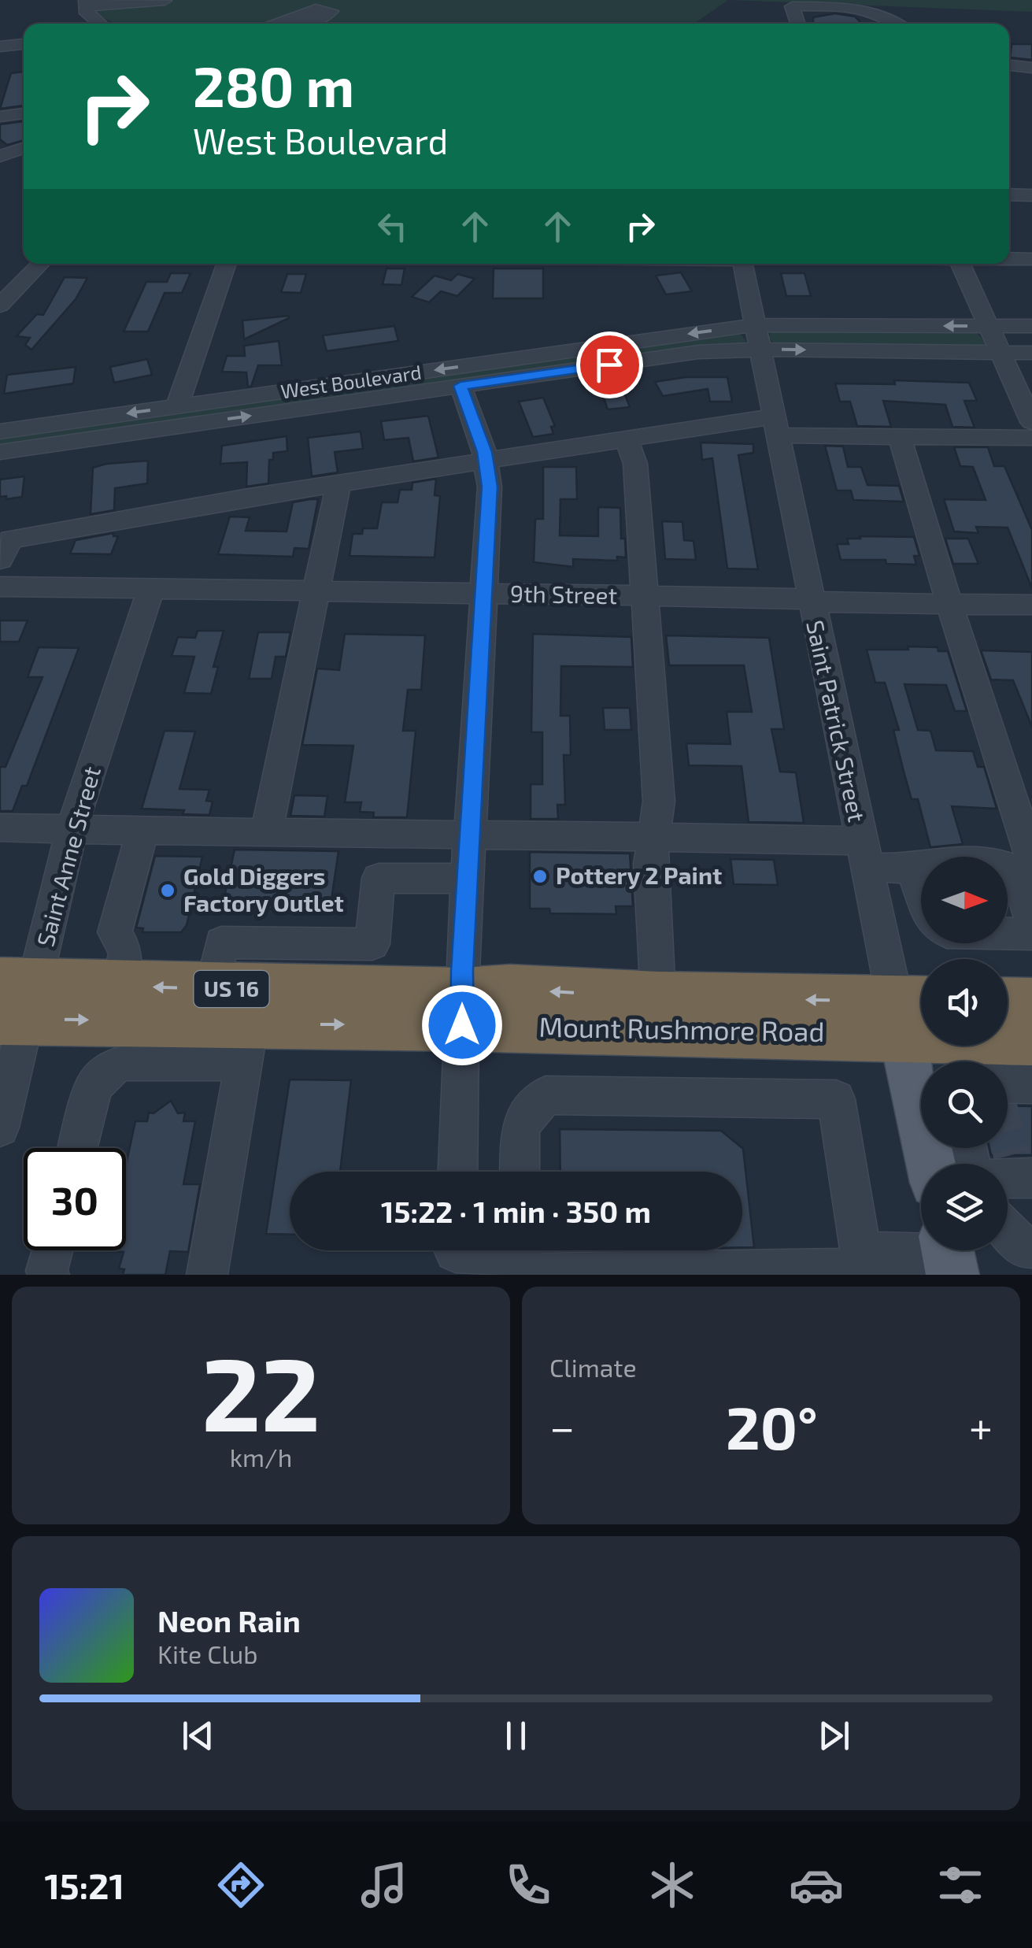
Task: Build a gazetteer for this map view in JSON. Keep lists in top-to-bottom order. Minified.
{"streets":{"highway":["US 16","Mount Rushmore Road"],"main road":["Saint Patrick Street"],"street":["West Boulevard","9th Street","Saint Anne Street"]},"crossings":[["West Boulevard","Saint Patrick Street"],["9th Street","Saint Patrick Street"],["9th Street","Saint Anne Street"],["Saint Patrick Street","Mount Rushmore Road"],["Saint Anne Street","Mount Rushmore Road"]],"places":["Pottery 2 Paint","Gold Diggers Factory Outlet"],"north":"right","page":{"turn":["280 m","West Boulevard"],"limit":"30","trip":"15:22 · 1 min · 350 m","tile":[["22","km/h"],"Climate"],"heat":["−","20°","+"],"song":["Neon Rain","Kite Club"],"tabs":"15:21"}}
